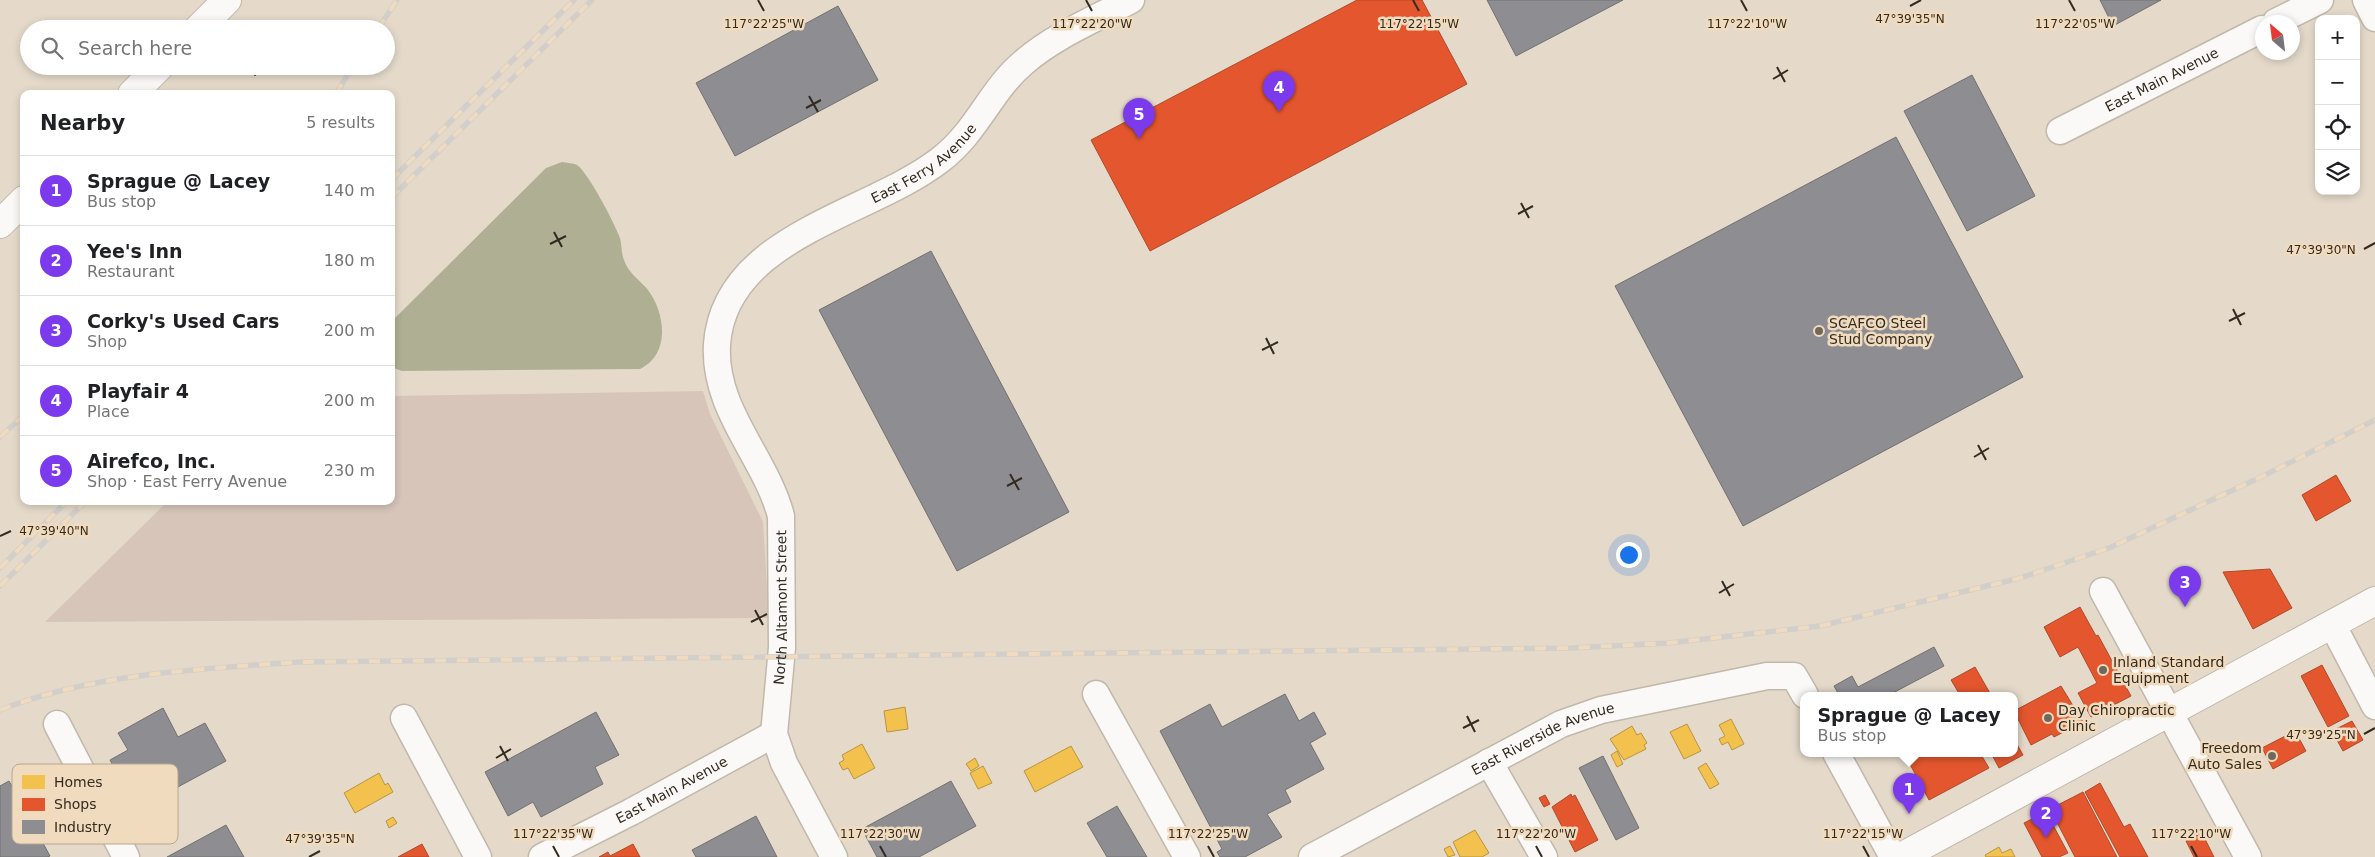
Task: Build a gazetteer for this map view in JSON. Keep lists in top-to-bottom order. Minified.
{"streets":{"street":["East Main Avenue","East Ferry Avenue","North Altamont Street","East Riverside Avenue"]},"crossings":[["East Main Avenue","North Altamont Street"],["East Ferry Avenue","North Altamont Street"]],"places":["SCAFCO Steel Stud Company","Inland Standard Equipment","Day Chiropractic Clinic","Freedom Auto Sales"],"legend":["Homes","Shops","Industry"],"north":"top left","page":{"map_buttons":["+","−"],"search":"Search here","pins":["4","5","3","1","2"],"heading":["Nearby","5 results"],"list":[{"mark":"1","name":"Sprague @ Lacey","note":"Bus stop","value":"140 m"},{"mark":"2","name":"Yee's Inn","note":"Restaurant","value":"180 m"},{"mark":"3","name":"Corky's Used Cars","note":"Shop","value":"200 m"},{"mark":"4","name":"Playfair 4","note":"Place","value":"200 m"},{"mark":"5","name":"Airefco, Inc.","note":"Shop · East Ferry Avenue","value":"230 m"}],"popup":["Sprague @ Lacey","Bus stop"]},"coordinates":["47°39'35\"N","117°22'25\"W","117°22'20\"W","117°22'15\"W","117°22'10\"W","117°22'05\"W","47°39'30\"N","47°39'40\"N","47°39'25\"N","117°22'35\"W","117°22'30\"W"]}
